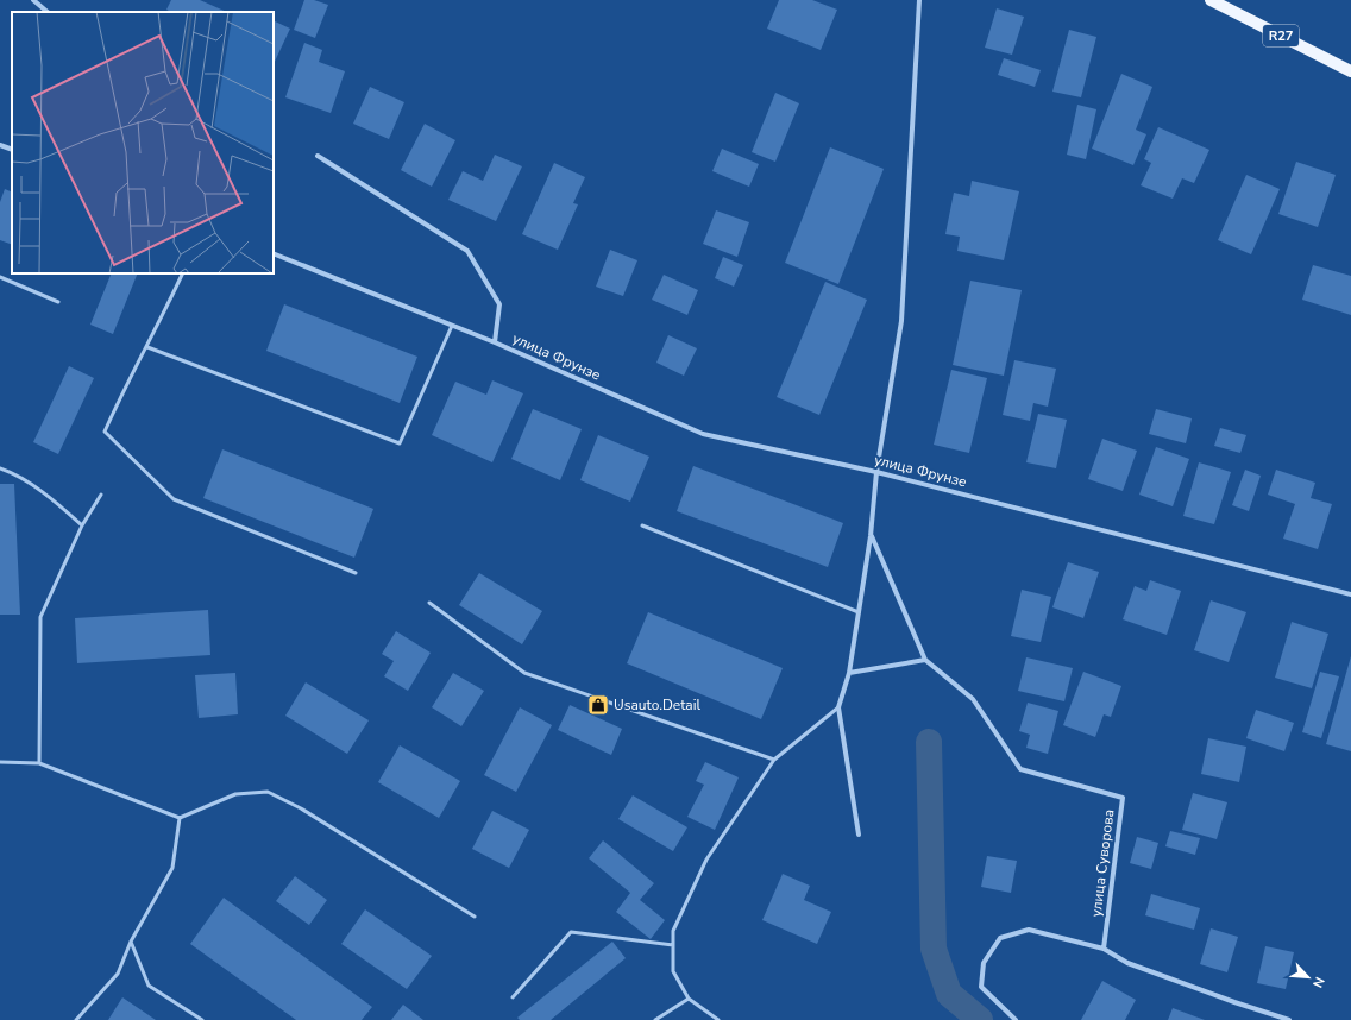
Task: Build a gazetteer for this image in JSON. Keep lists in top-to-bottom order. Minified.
{"streets":{"main road":["R27"],"street":["улица Фрунзе","улица Суворова"]},"places":{"shop":["Usauto.Detail"]},"north":"bottom right"}
